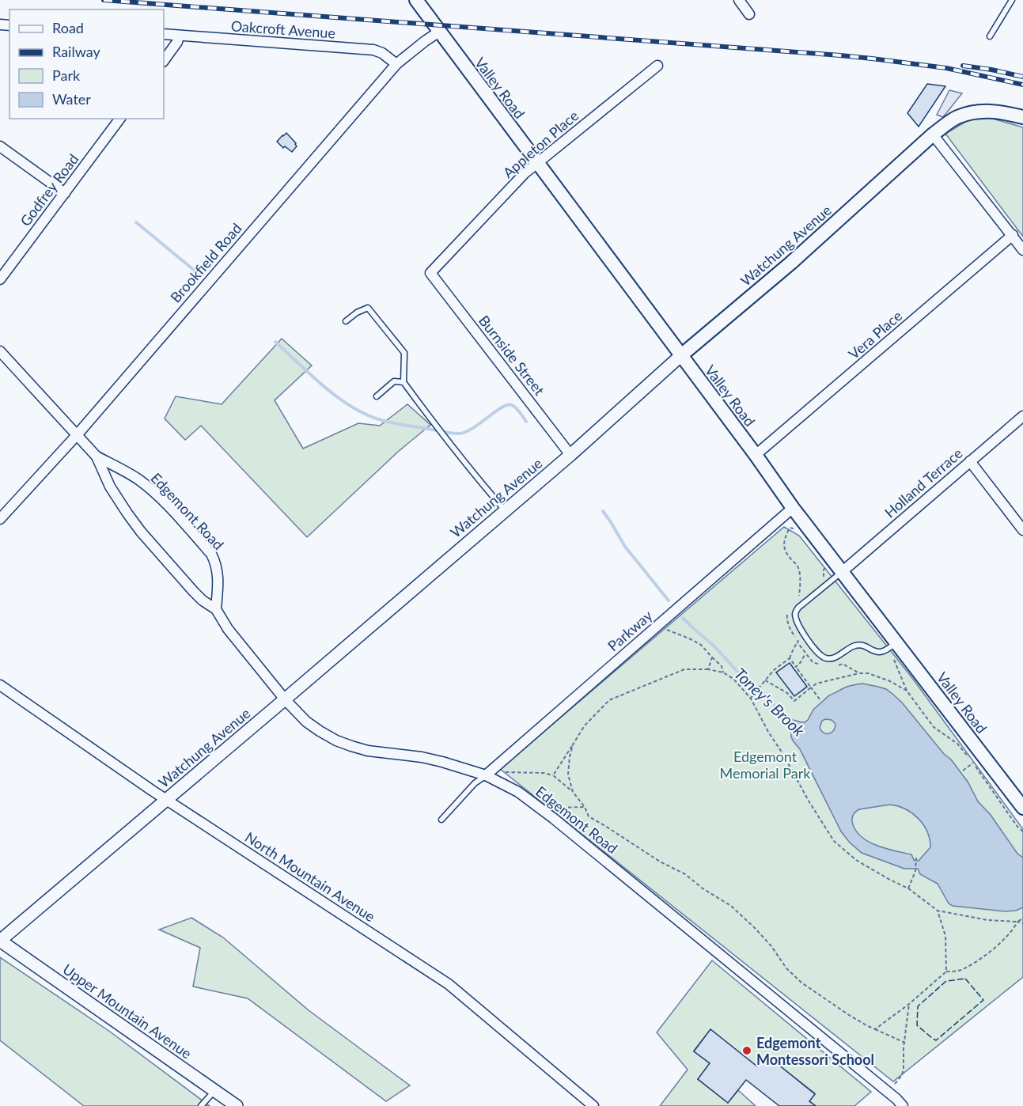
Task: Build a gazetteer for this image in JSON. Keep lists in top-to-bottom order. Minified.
{"streets":{"main road":["Valley Road","Watchung Avenue"],"street":["Oakcroft Avenue","Appleton Place","Godfrey Road","Brookfield Road","Vera Place","Burnside Street","Holland Terrace","Edgemont Road","Parkway","North Mountain Avenue","Upper Mountain Avenue"]},"crossings":[["Oakcroft Avenue","Brookfield Road"],["Valley Road","Appleton Place"],["Valley Road","Watchung Avenue"],["Valley Road","Brookfield Road"],["Valley Road","Vera Place"],["Valley Road","Holland Terrace"],["Valley Road","Parkway"],["Appleton Place","Burnside Street"],["Watchung Avenue","Burnside Street"],["Watchung Avenue","Edgemont Road"],["Watchung Avenue","North Mountain Avenue"],["Watchung Avenue","Upper Mountain Avenue"],["Brookfield Road","Edgemont Road"],["Edgemont Road","Parkway"]],"water":["Toney's Brook"],"parks":["Edgemont Memorial Park"],"places":["Edgemont Montessori School"],"legend":["Road","Railway","Park","Water"]}
